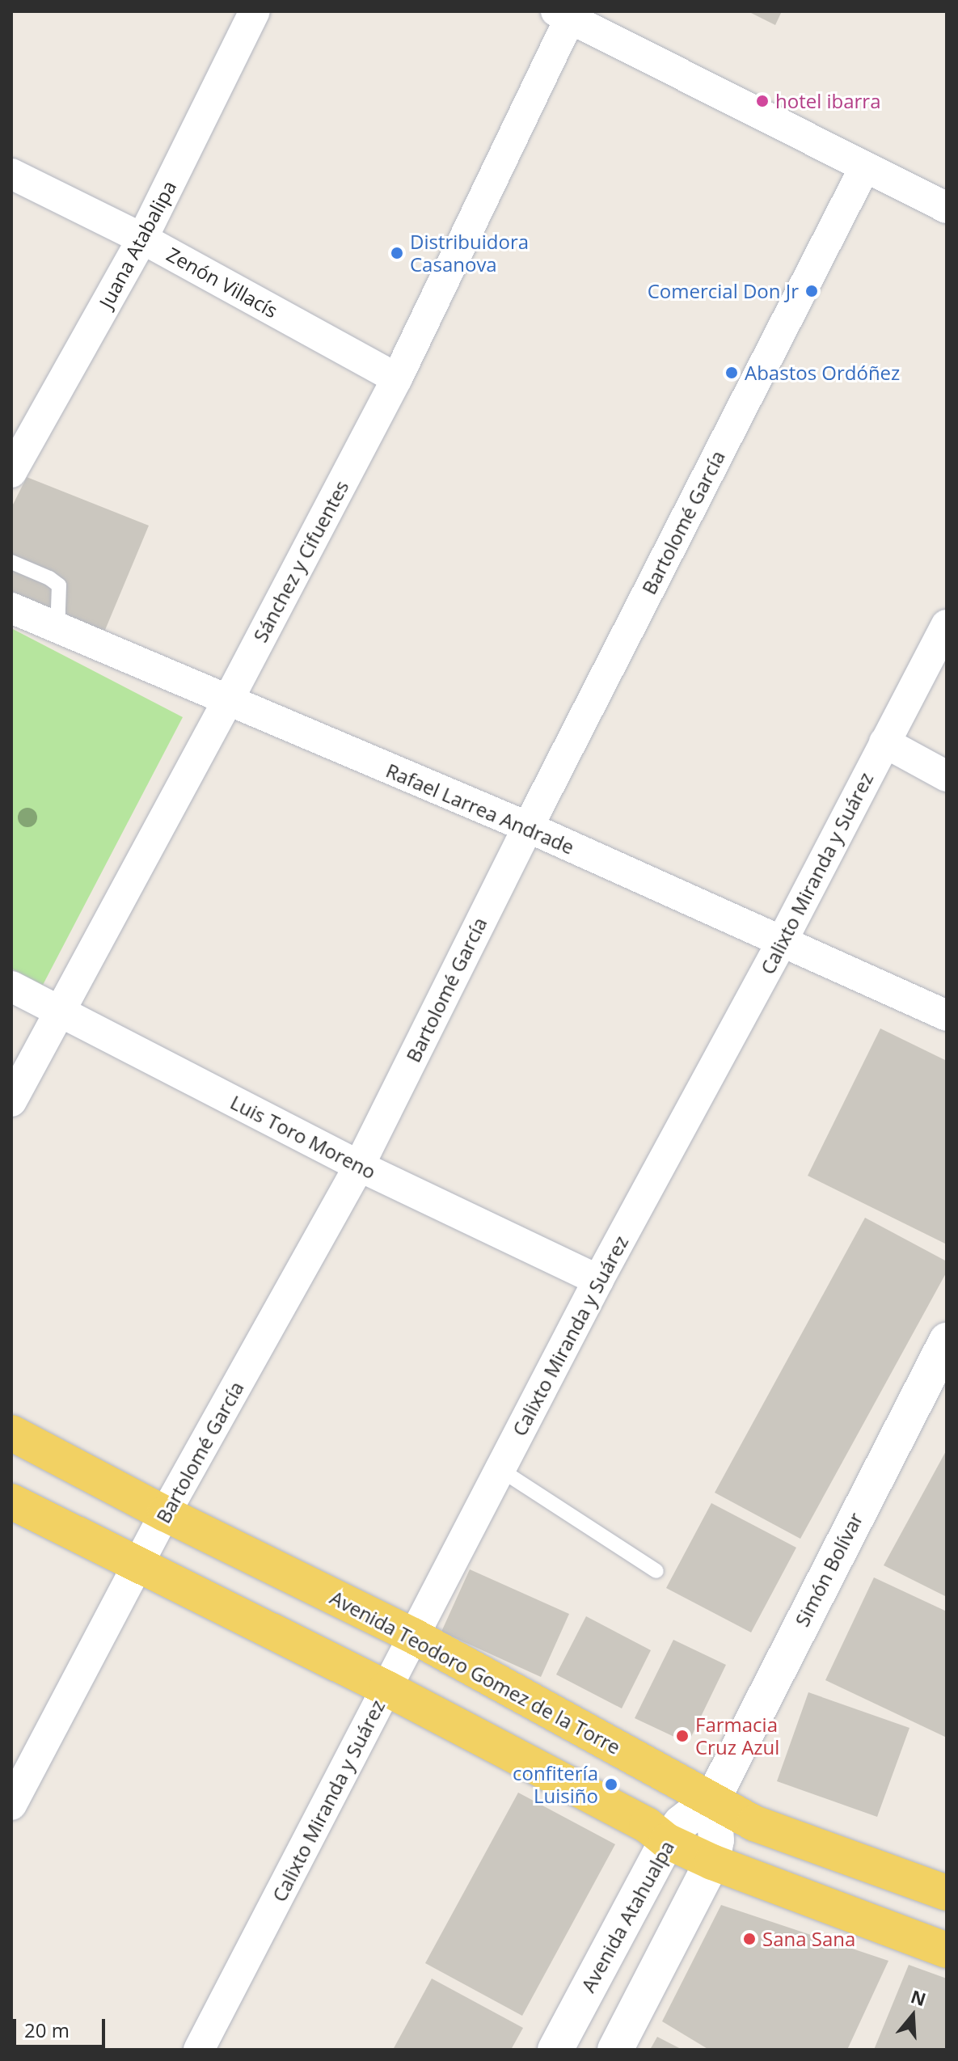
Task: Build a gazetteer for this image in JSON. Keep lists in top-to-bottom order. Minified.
{"streets":{"main road":["Simón Bolívar","Avenida Teodoro Gomez de la Torre","Avenida Atahualpa"],"street":["Juana Atabalipa","Zenón Villacís","Bartolomé García","Sánchez y Cifuentes","Rafael Larrea Andrade","Calixto Miranda y Suárez","Luis Toro Moreno"]},"crossings":[["Juana Atabalipa","Zenón Villacís"],["Zenón Villacís","Sánchez y Cifuentes"],["Bartolomé García","Rafael Larrea Andrade"],["Bartolomé García","Luis Toro Moreno"],["Bartolomé García","Avenida Teodoro Gomez de la Torre"],["Sánchez y Cifuentes","Rafael Larrea Andrade"],["Sánchez y Cifuentes","Luis Toro Moreno"],["Rafael Larrea Andrade","Calixto Miranda y Suárez"],["Calixto Miranda y Suárez","Luis Toro Moreno"],["Calixto Miranda y Suárez","Avenida Teodoro Gomez de la Torre"],["Simón Bolívar","Avenida Teodoro Gomez de la Torre"],["Simón Bolívar","Avenida Atahualpa"],["Avenida Teodoro Gomez de la Torre","Avenida Atahualpa"]],"places":["hotel ibarra","Distribuidora Casanova","Comercial Don Jr","Abastos Ordóñez","Farmacia Cruz Azul","confitería Luisiño","Sana Sana"],"scale_bar":"20 m","north":"top"}
